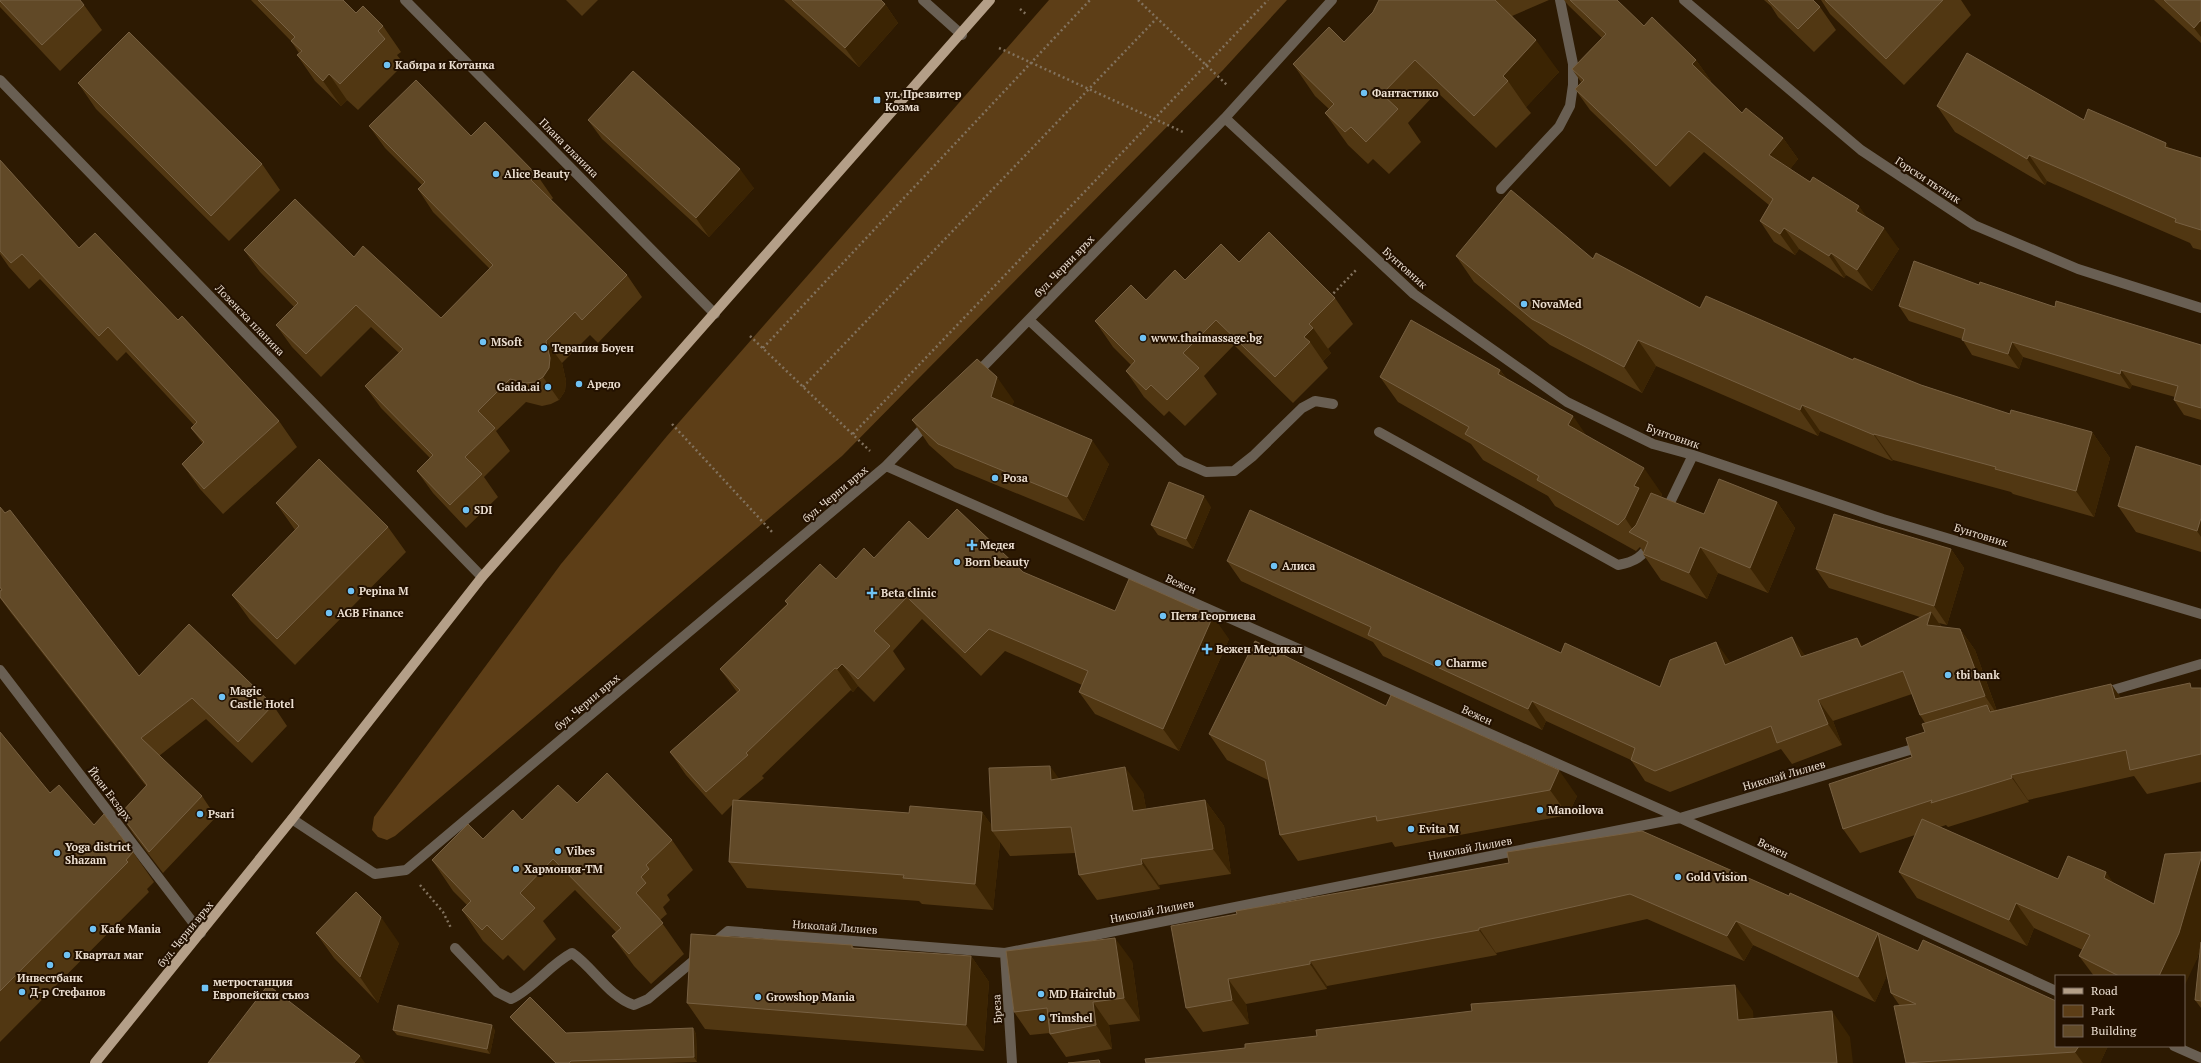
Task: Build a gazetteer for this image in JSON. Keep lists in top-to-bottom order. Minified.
{"streets":{"main road":["бул. Черни връх"],"street":["Плана планина","Горски пътник","Бунтовник","Лозенска планина","Вежен","Николай Лилиев","Йоан Екзарх","Бреза"]},"crossings":[["Плана планина","бул. Черни връх"],["бул. Черни връх","Бунтовник"],["бул. Черни връх","Лозенска планина"],["бул. Черни връх","Вежен"],["бул. Черни връх","Йоан Екзарх"],["Вежен","Николай Лилиев"],["Николай Лилиев","Бреза"]],"places":{"other":["Кабира и Котанка","Фантастико","Alice Beauty","NovaMed","www.thaimassage.bg","MSoft","Терапия Боуен","Аредо","Gaida.ai","Роза","SDI","Born beauty","Алиса","Pepina M","AGB Finance","Петя Георгиева","Charme","tbi bank","Magic Castle Hotel","Manoilova","Psari","Evita M","Vibes","Yoga district Shazam","Хармония-ТМ","Gold Vision","Kafe Mania","Квартал маг","Инвестбанк","Д-р Стефанов","MD Hairclub","Growshop Mania","Timshel"],"transit":["ул. Презвитер Козма","метростанция Европейски съюз"],"health":["Медея","Beta clinic","Вежен Медикал"]},"legend":["Road","Park","Building"]}
